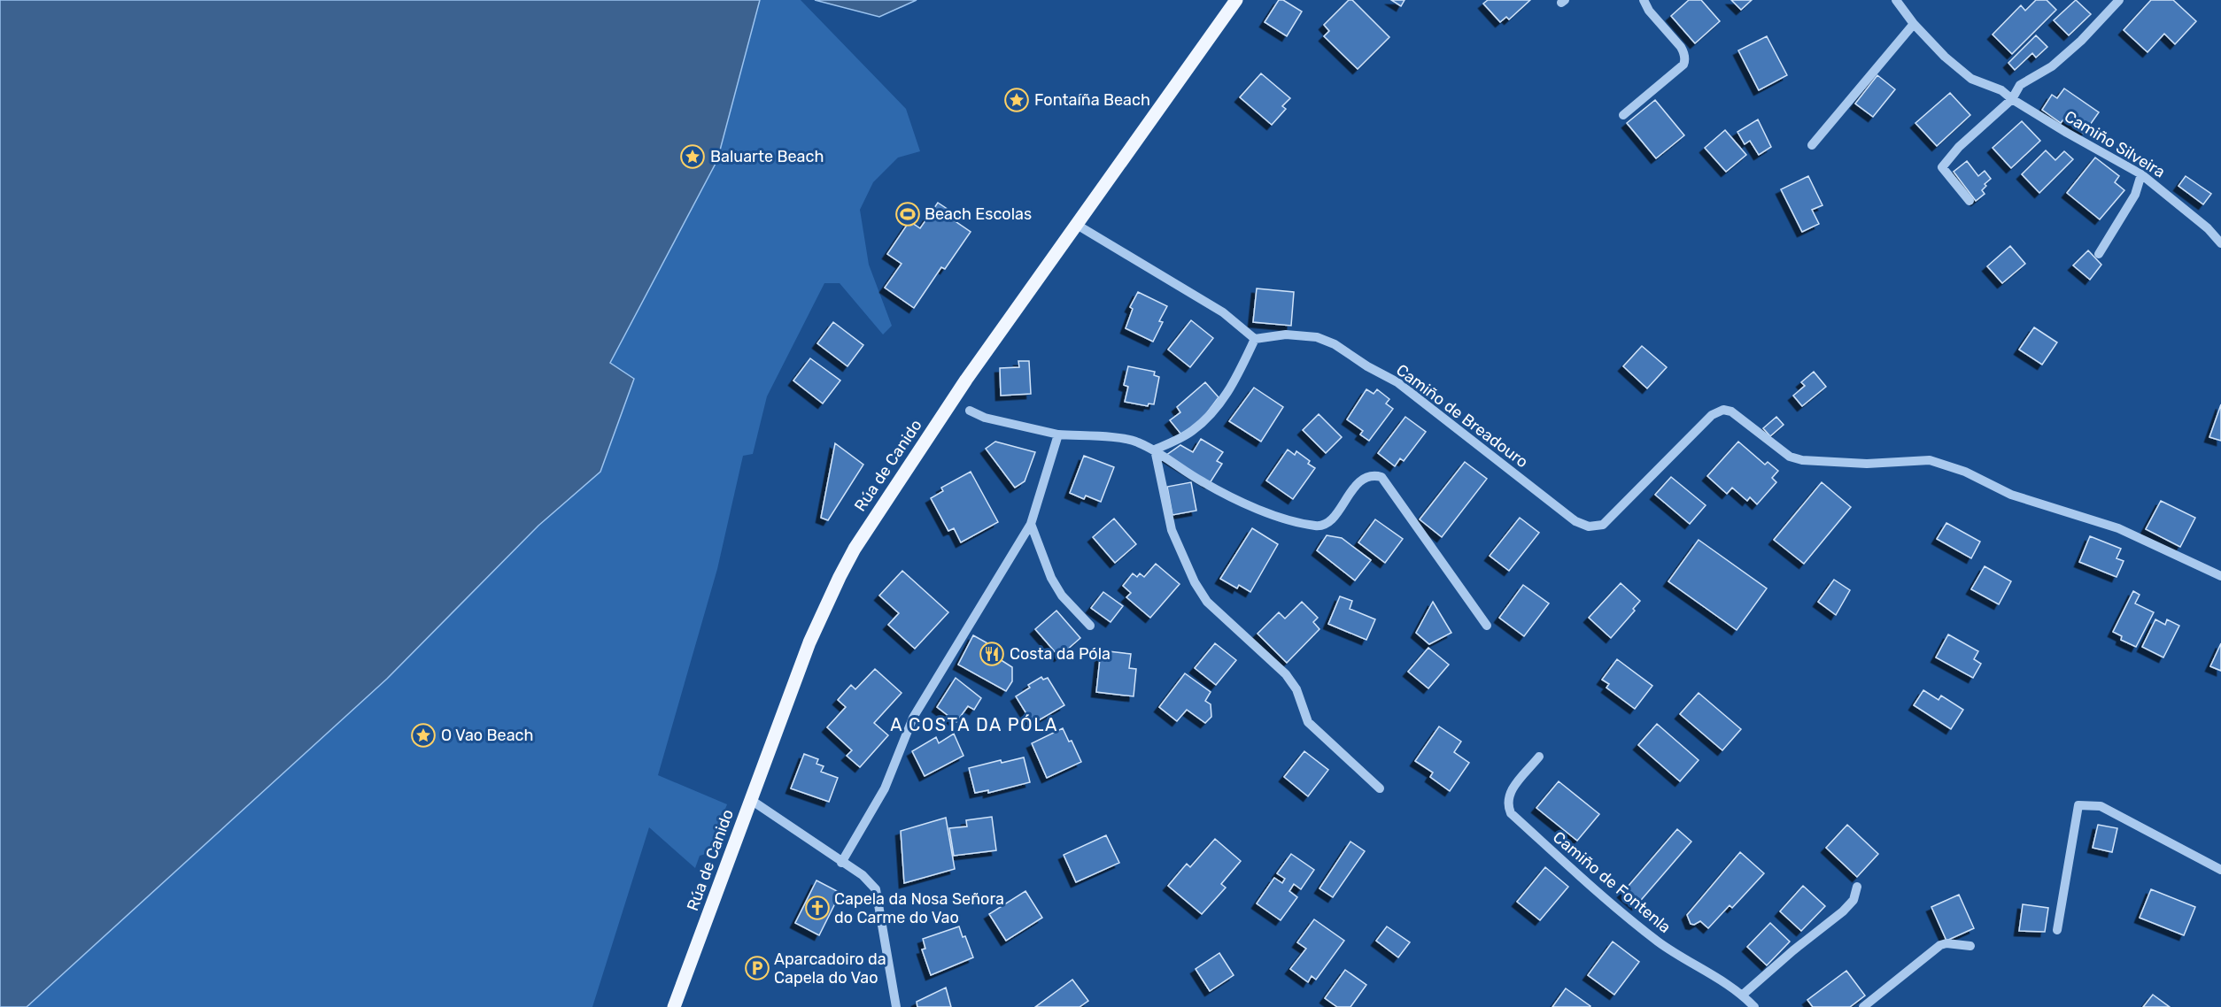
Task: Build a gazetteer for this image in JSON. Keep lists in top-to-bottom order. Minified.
{"streets":{"main road":["Rúa de Canido"],"street":["Camiño Silveira","Camiño de Breadouro","Camiño de Fontenla"]},"districts":["A COSTA DA PÓLA"],"places":{"place":["Fontaíña Beach","Baluarte Beach","O Vao Beach"],"sports":["Beach Escolas"],"restaurant":["Costa da Póla"],"church":["Capela da Nosa Señora do Carme do Vao"],"parking":["Aparcadoiro da Capela do Vao"]}}
